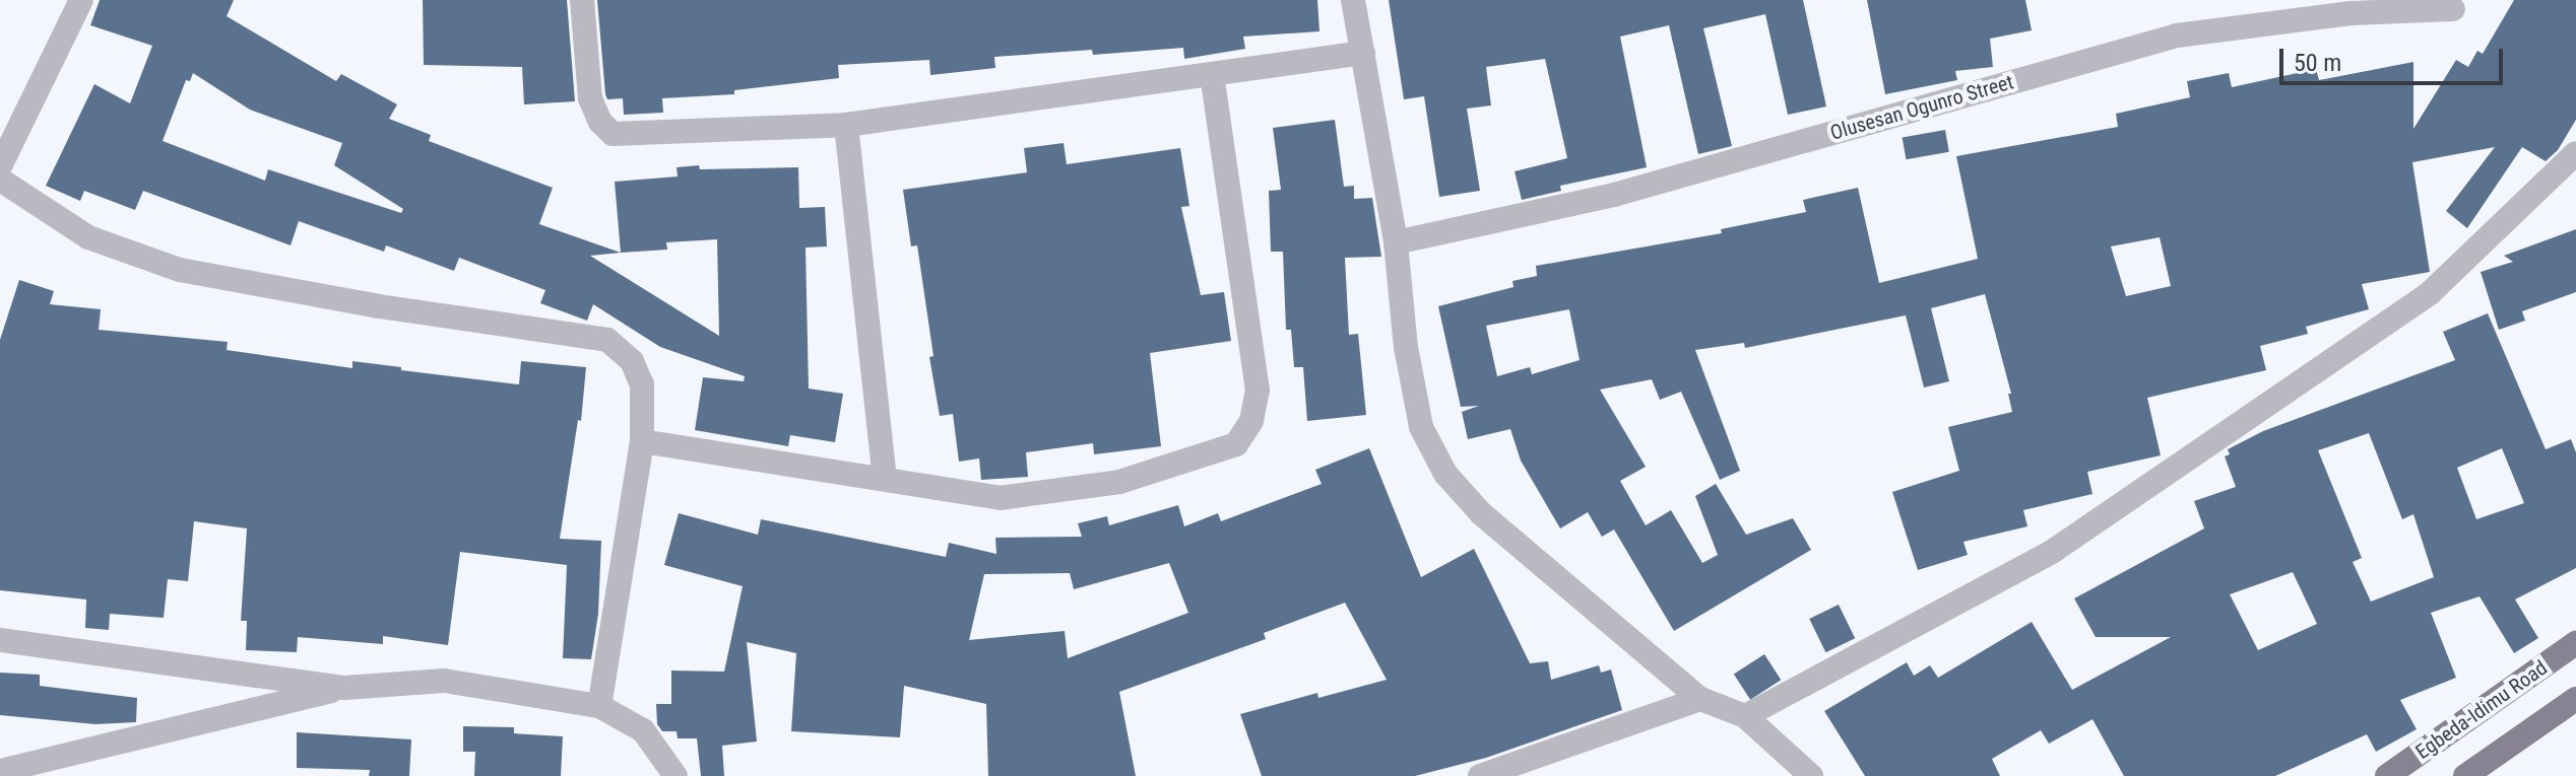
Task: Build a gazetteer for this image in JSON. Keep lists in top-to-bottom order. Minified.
{"streets":{"main road":["Egbeda-Idimu Road"],"street":["Olusesan Ogunro Street"]},"scale_bar":"50 m"}
